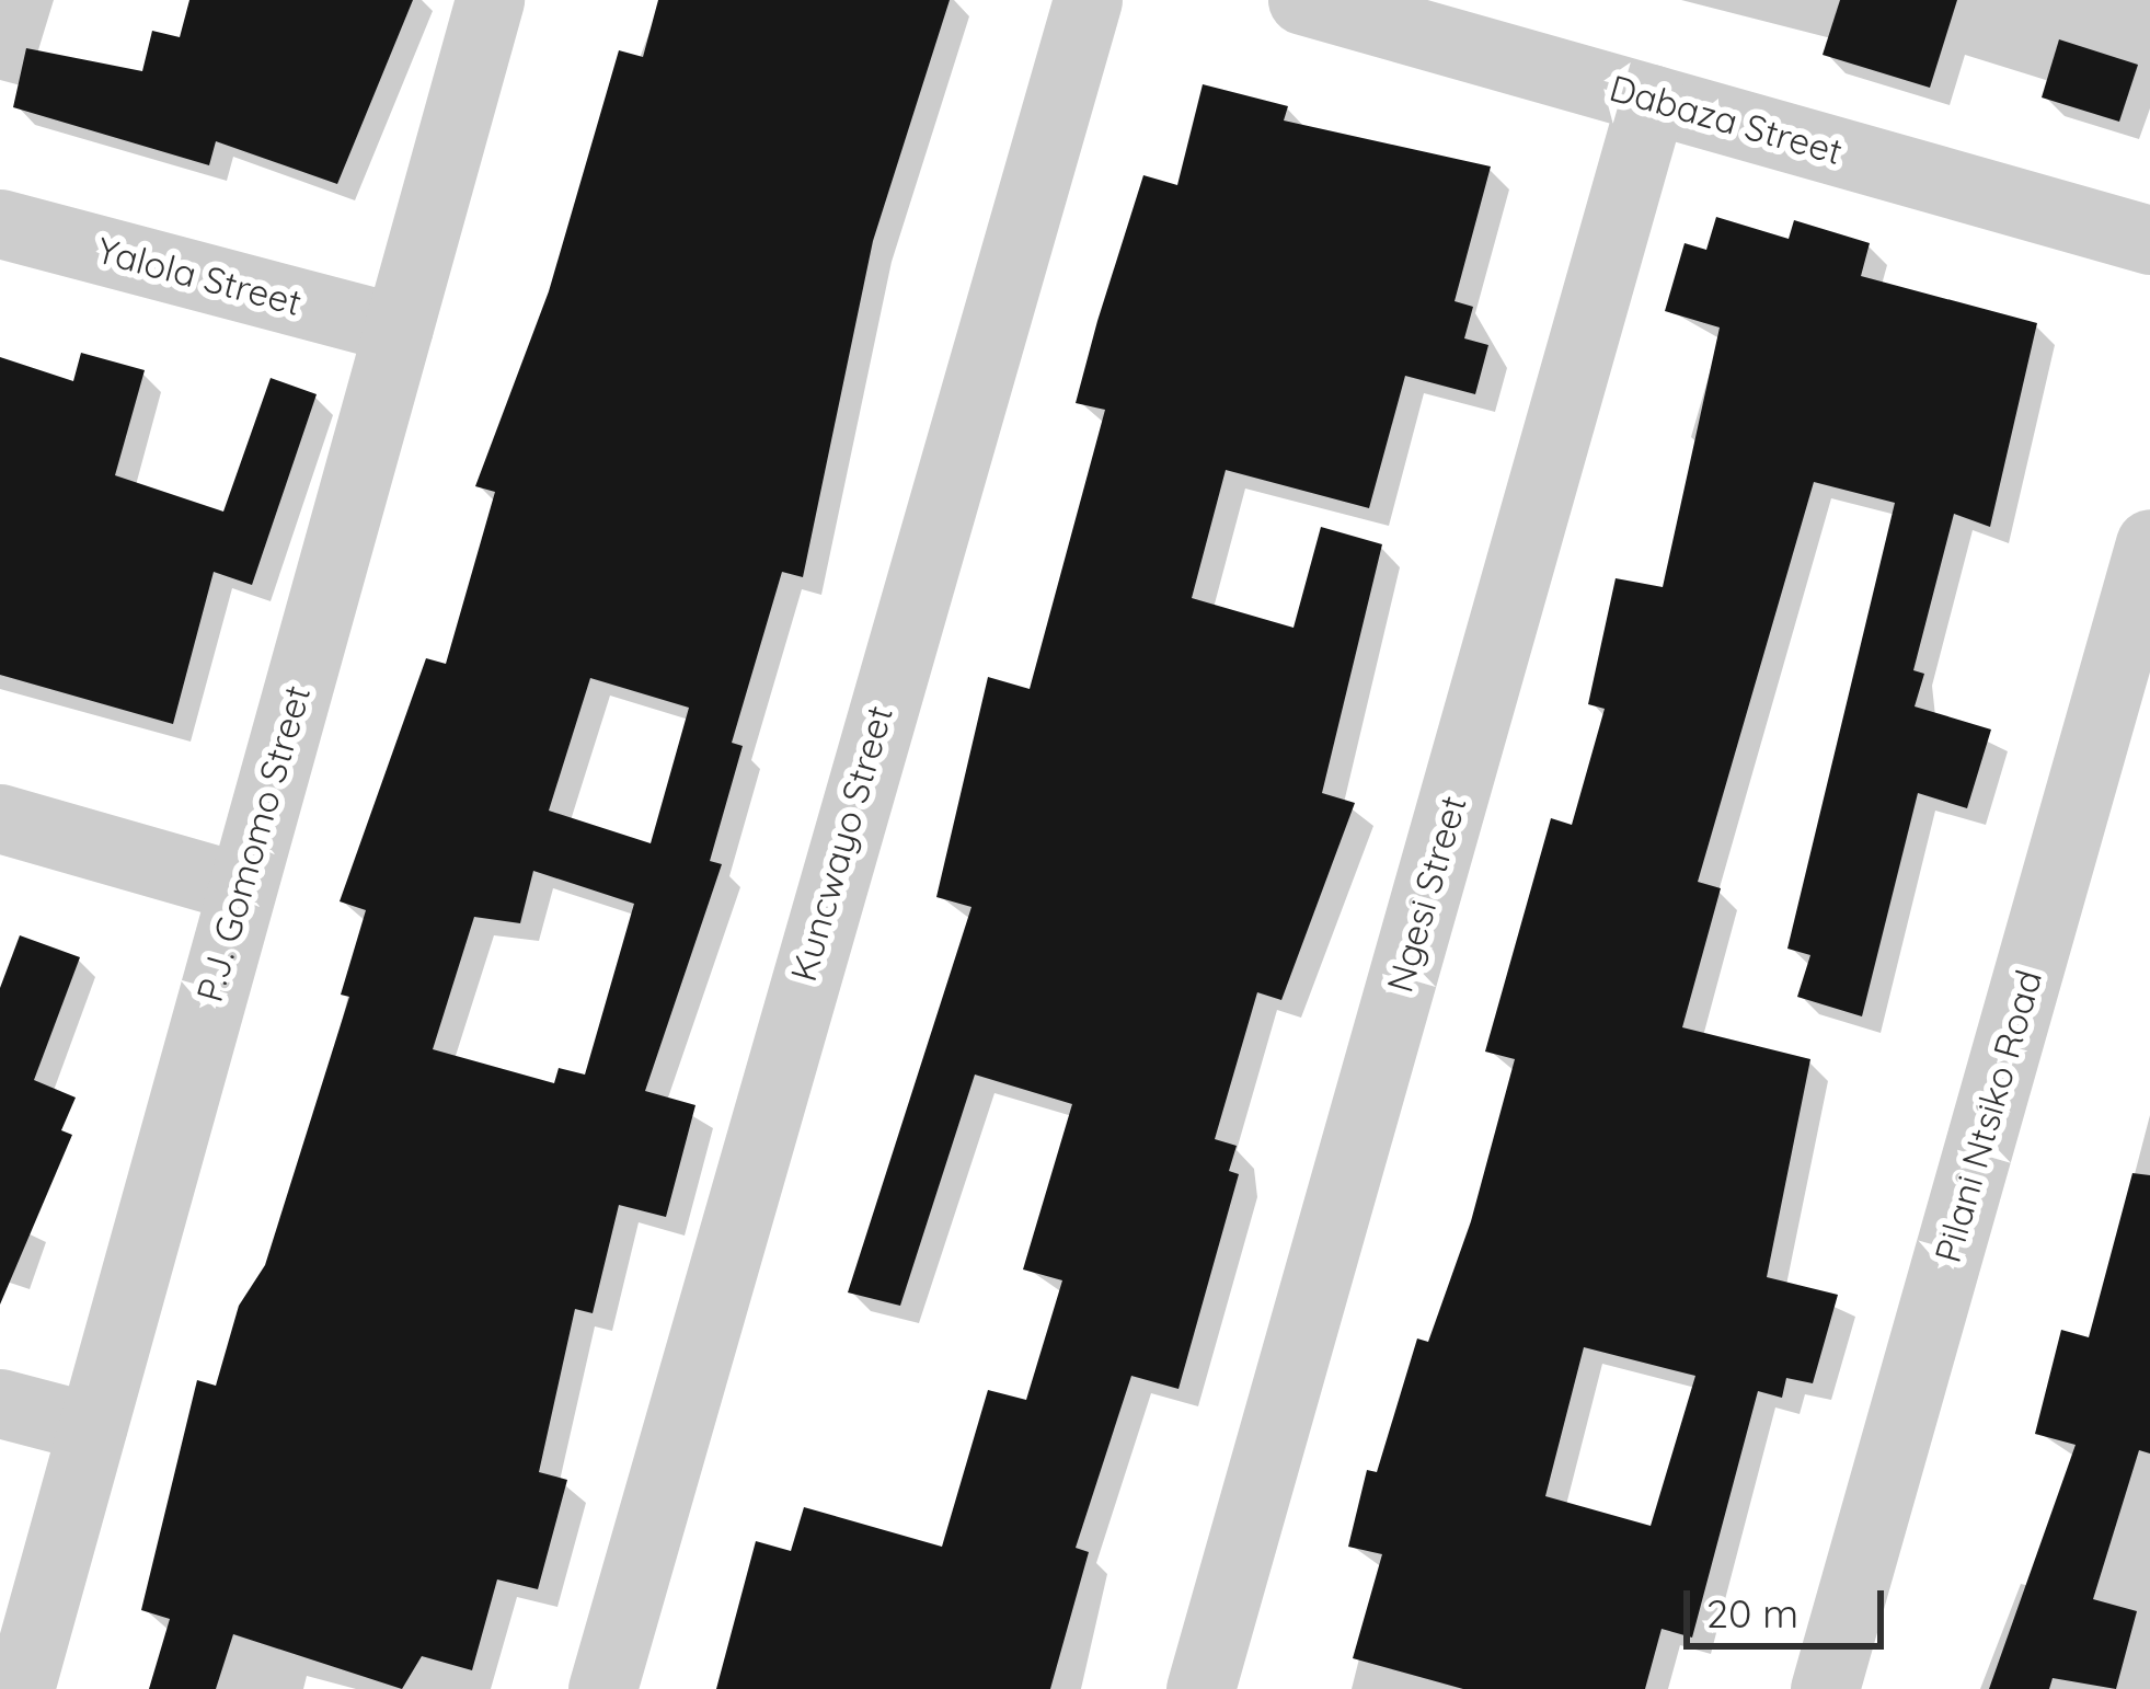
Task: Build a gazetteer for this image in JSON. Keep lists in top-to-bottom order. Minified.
{"streets":{"street":["Dabaza Street","Yalola Street","P.J. Gomomo Street","Kuncwayo Street","Ngesi Street","Pilani Ntsiko Road"]},"crossings":[["Dabaza Street","Ngesi Street"],["Yalola Street","P.J. Gomomo Street"]],"scale_bar":"20 m"}
